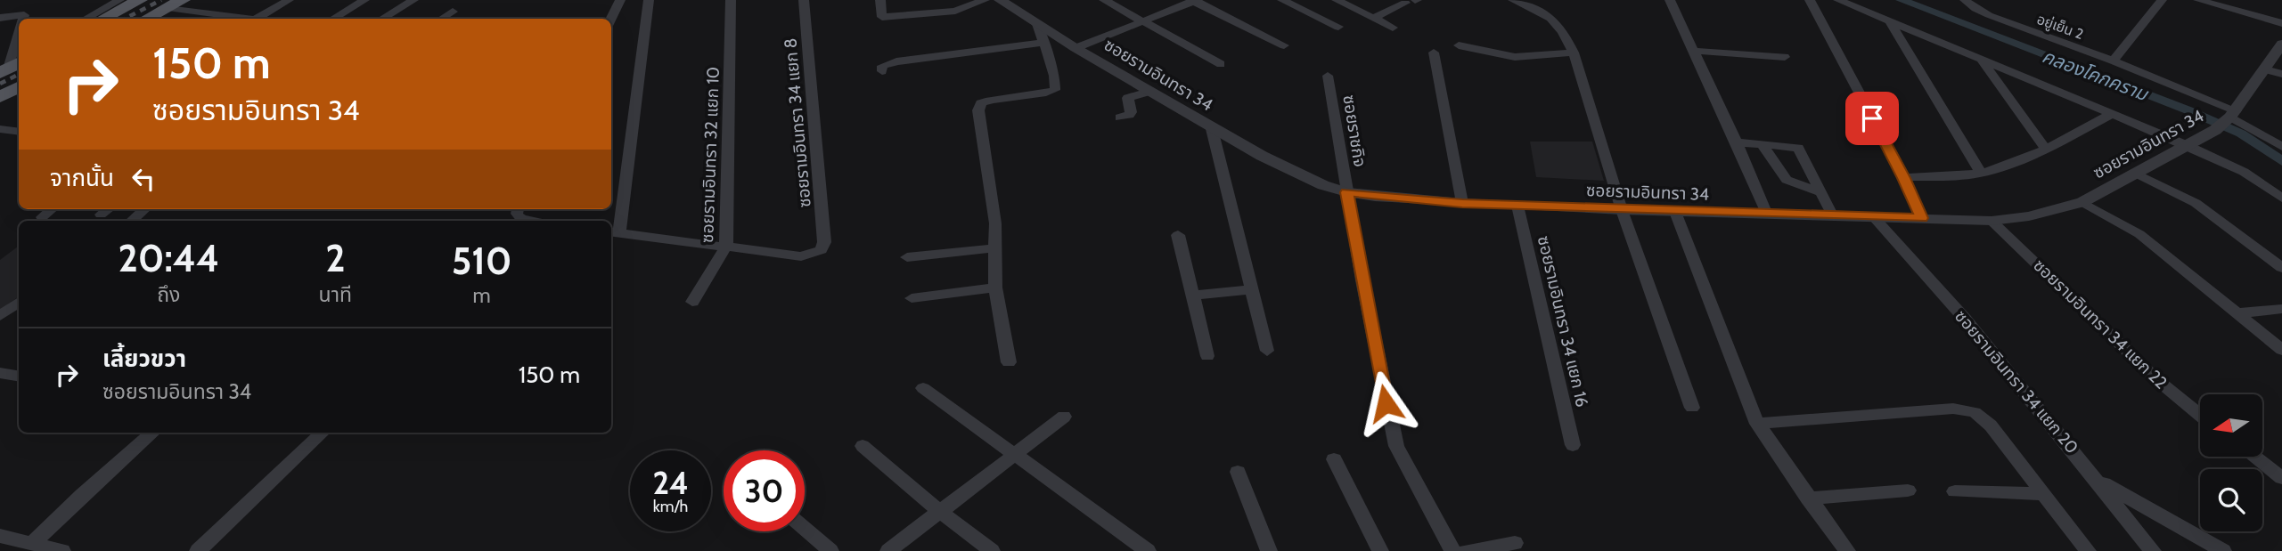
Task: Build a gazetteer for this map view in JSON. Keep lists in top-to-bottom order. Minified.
{"streets":{"street":["อยู่เย็น 2","ซอยรามอินทรา 34","ซอยรามอินทรา 34 แยก 8","ซอยราชกิจ","ซอยรามอินทรา 32 แยก 10","ซอยรามอินทรา 34 แยก 16","ซอยรามอินทรา 34 แยก 22","ซอยรามอินทรา 34 แยก 20"]},"crossings":[["อยู่เย็น 2","ซอยรามอินทรา 34"],["ซอยรามอินทรา 34","ซอยราชกิจ"],["ซอยรามอินทรา 34","ซอยรามอินทรา 34 แยก 16"],["ซอยรามอินทรา 34","ซอยรามอินทรา 34 แยก 22"],["ซอยรามอินทรา 34","ซอยรามอินทรา 34 แยก 20"],["ซอยรามอินทรา 34 แยก 8","ซอยรามอินทรา 32 แยก 10"]],"water":["คลองโคกคราม"],"north":"left","page":{"turn":["150 m","ซอยรามอินทรา 34"],"then":"จากนั้น","eta":["20:44","ถึง","2","นาที","510","m"],"list":[{"name":"เลี้ยวขวา","note":"ซอยรามอินทรา 34","value":"150 m"}],"speed":"24 km/h","limit":"30"}}
